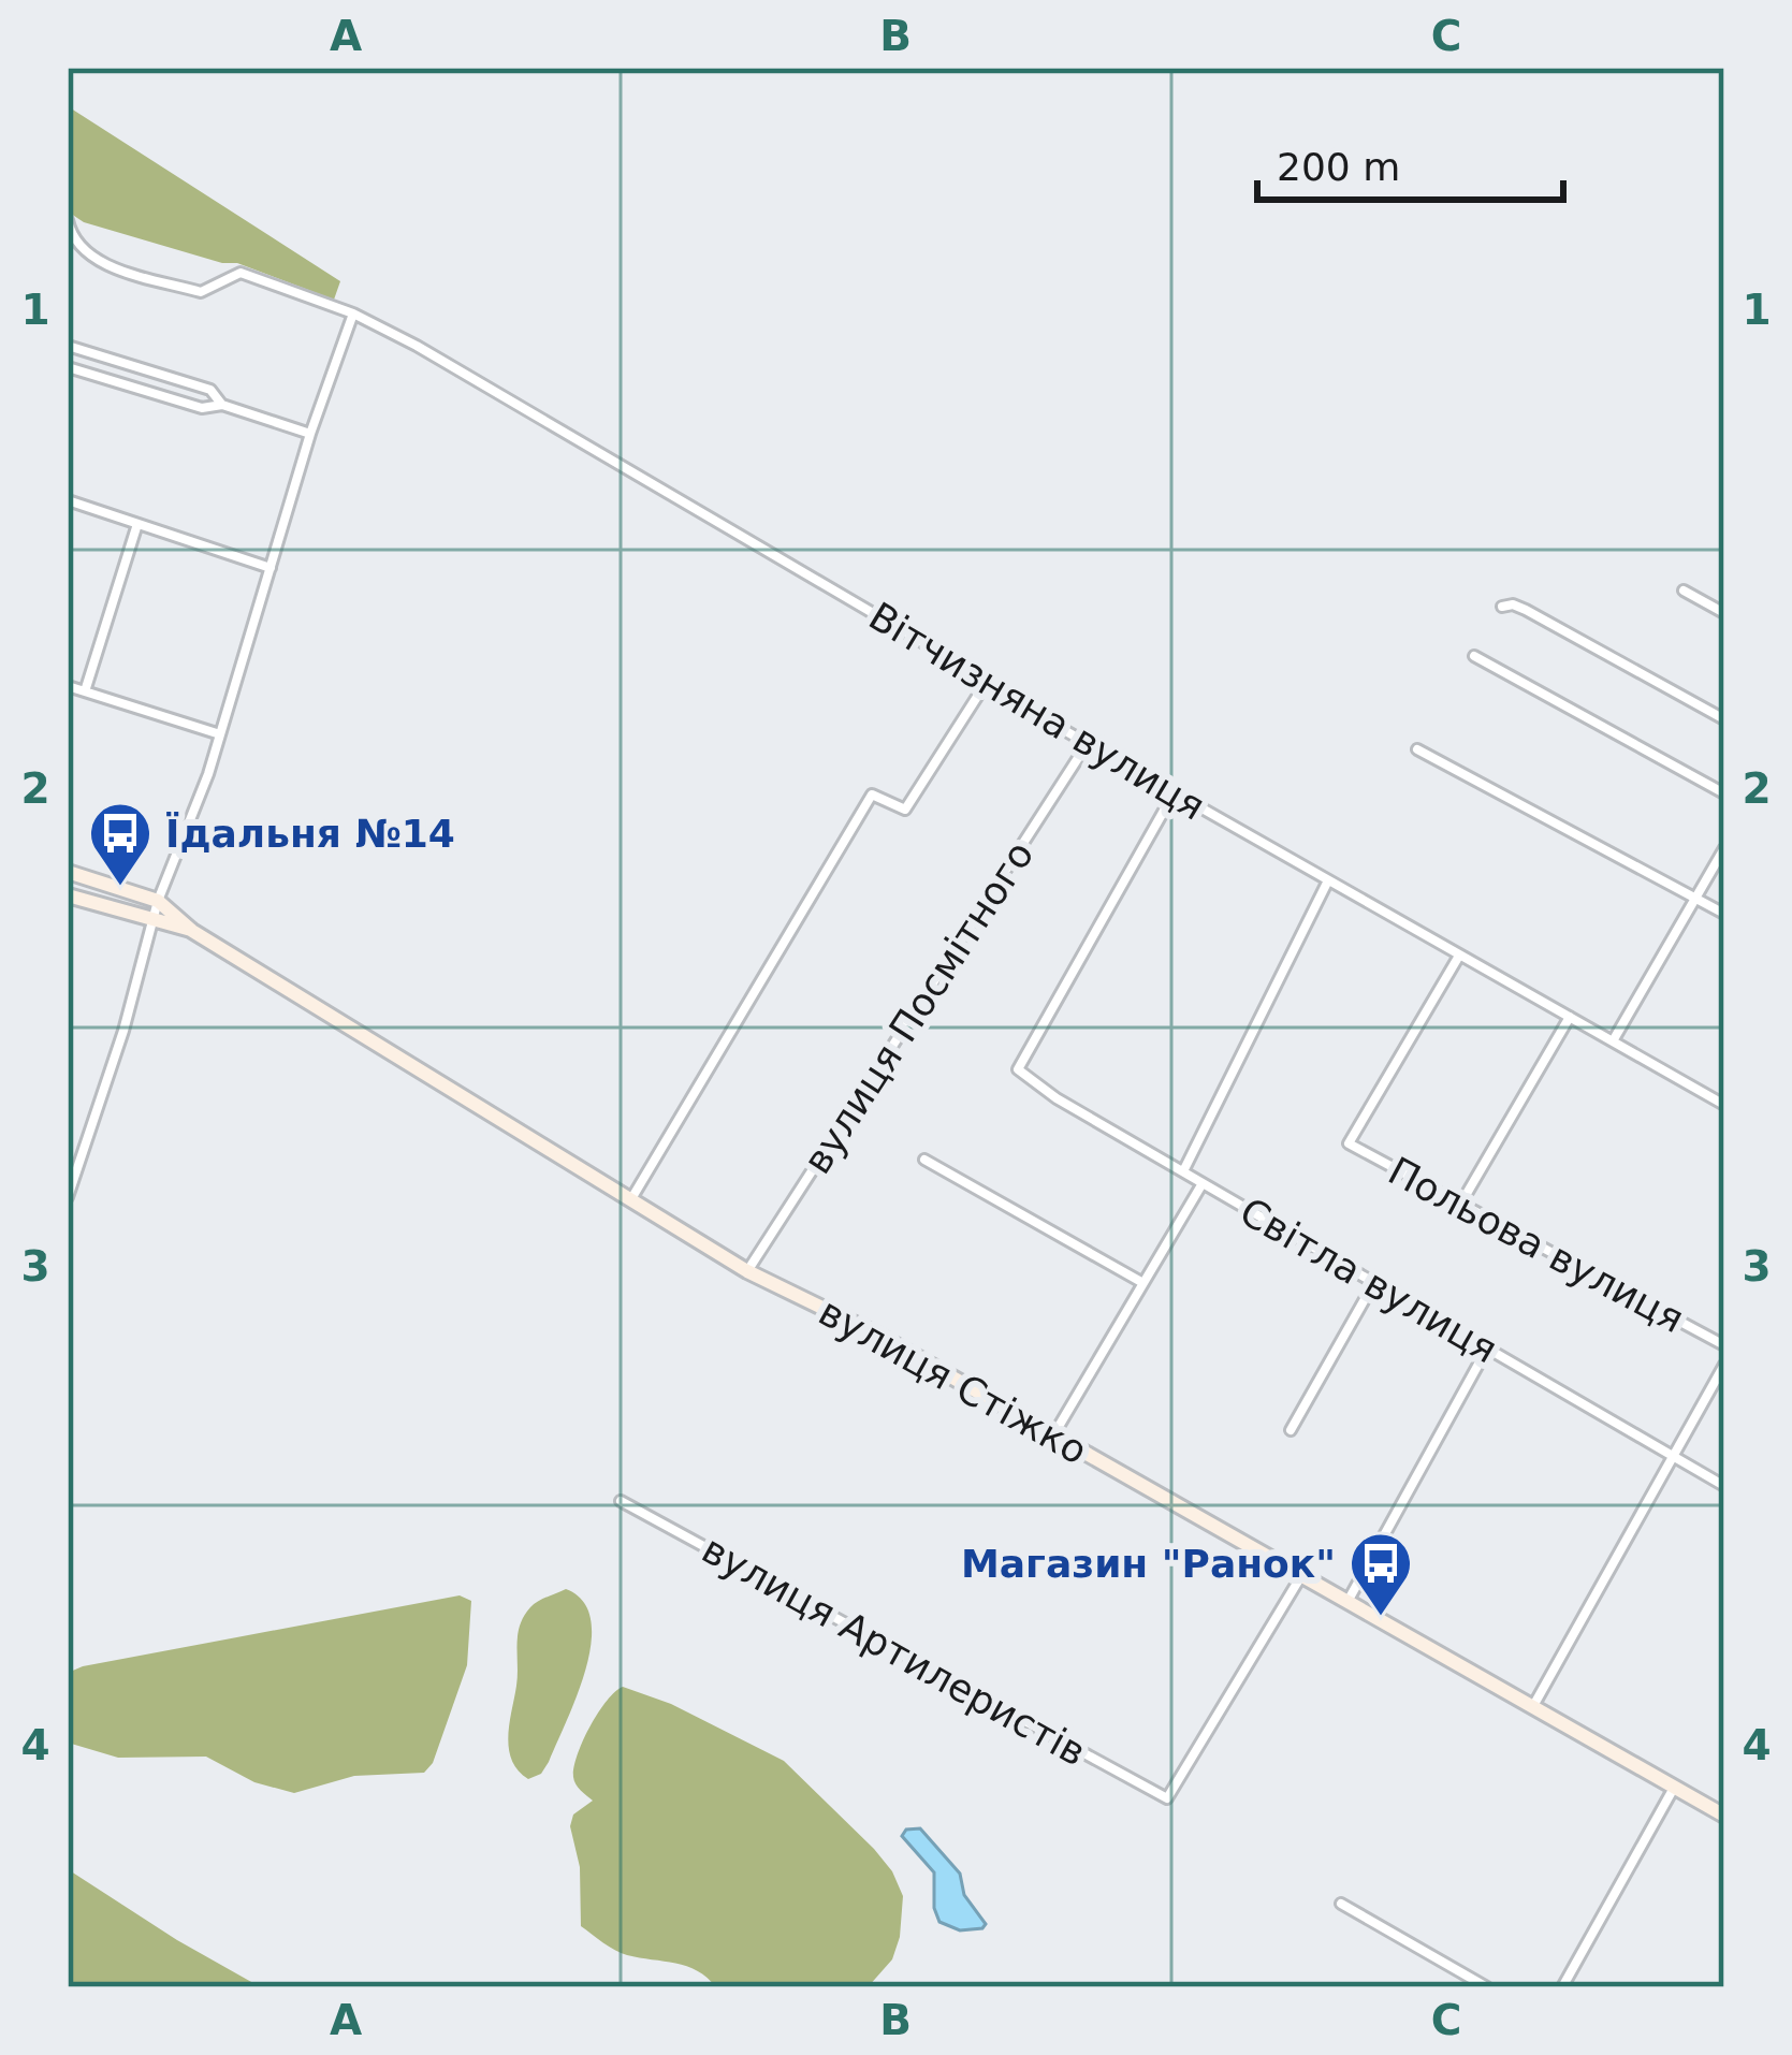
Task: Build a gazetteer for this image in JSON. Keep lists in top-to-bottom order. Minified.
{"streets":{"street":["Вітчизняна вулиця","вулиця Посмітного","Польова вулиця","Світла вулиця","вулиця Стіжко","вулиця Артилеристів"]},"crossings":[["Вітчизняна вулиця","вулиця Посмітного"],["Вітчизняна вулиця","Польова вулиця"],["Вітчизняна вулиця","Світла вулиця"],["вулиця Посмітного","вулиця Стіжко"],["вулиця Стіжко","вулиця Артилеристів"]],"places":{"bus stop":["Їдальня №14","Магазин \"Ранок\""]},"scale_bar":"200 m","grid":{"columns":["A","B","C"],"rows":["1","2","3","4"]}}
